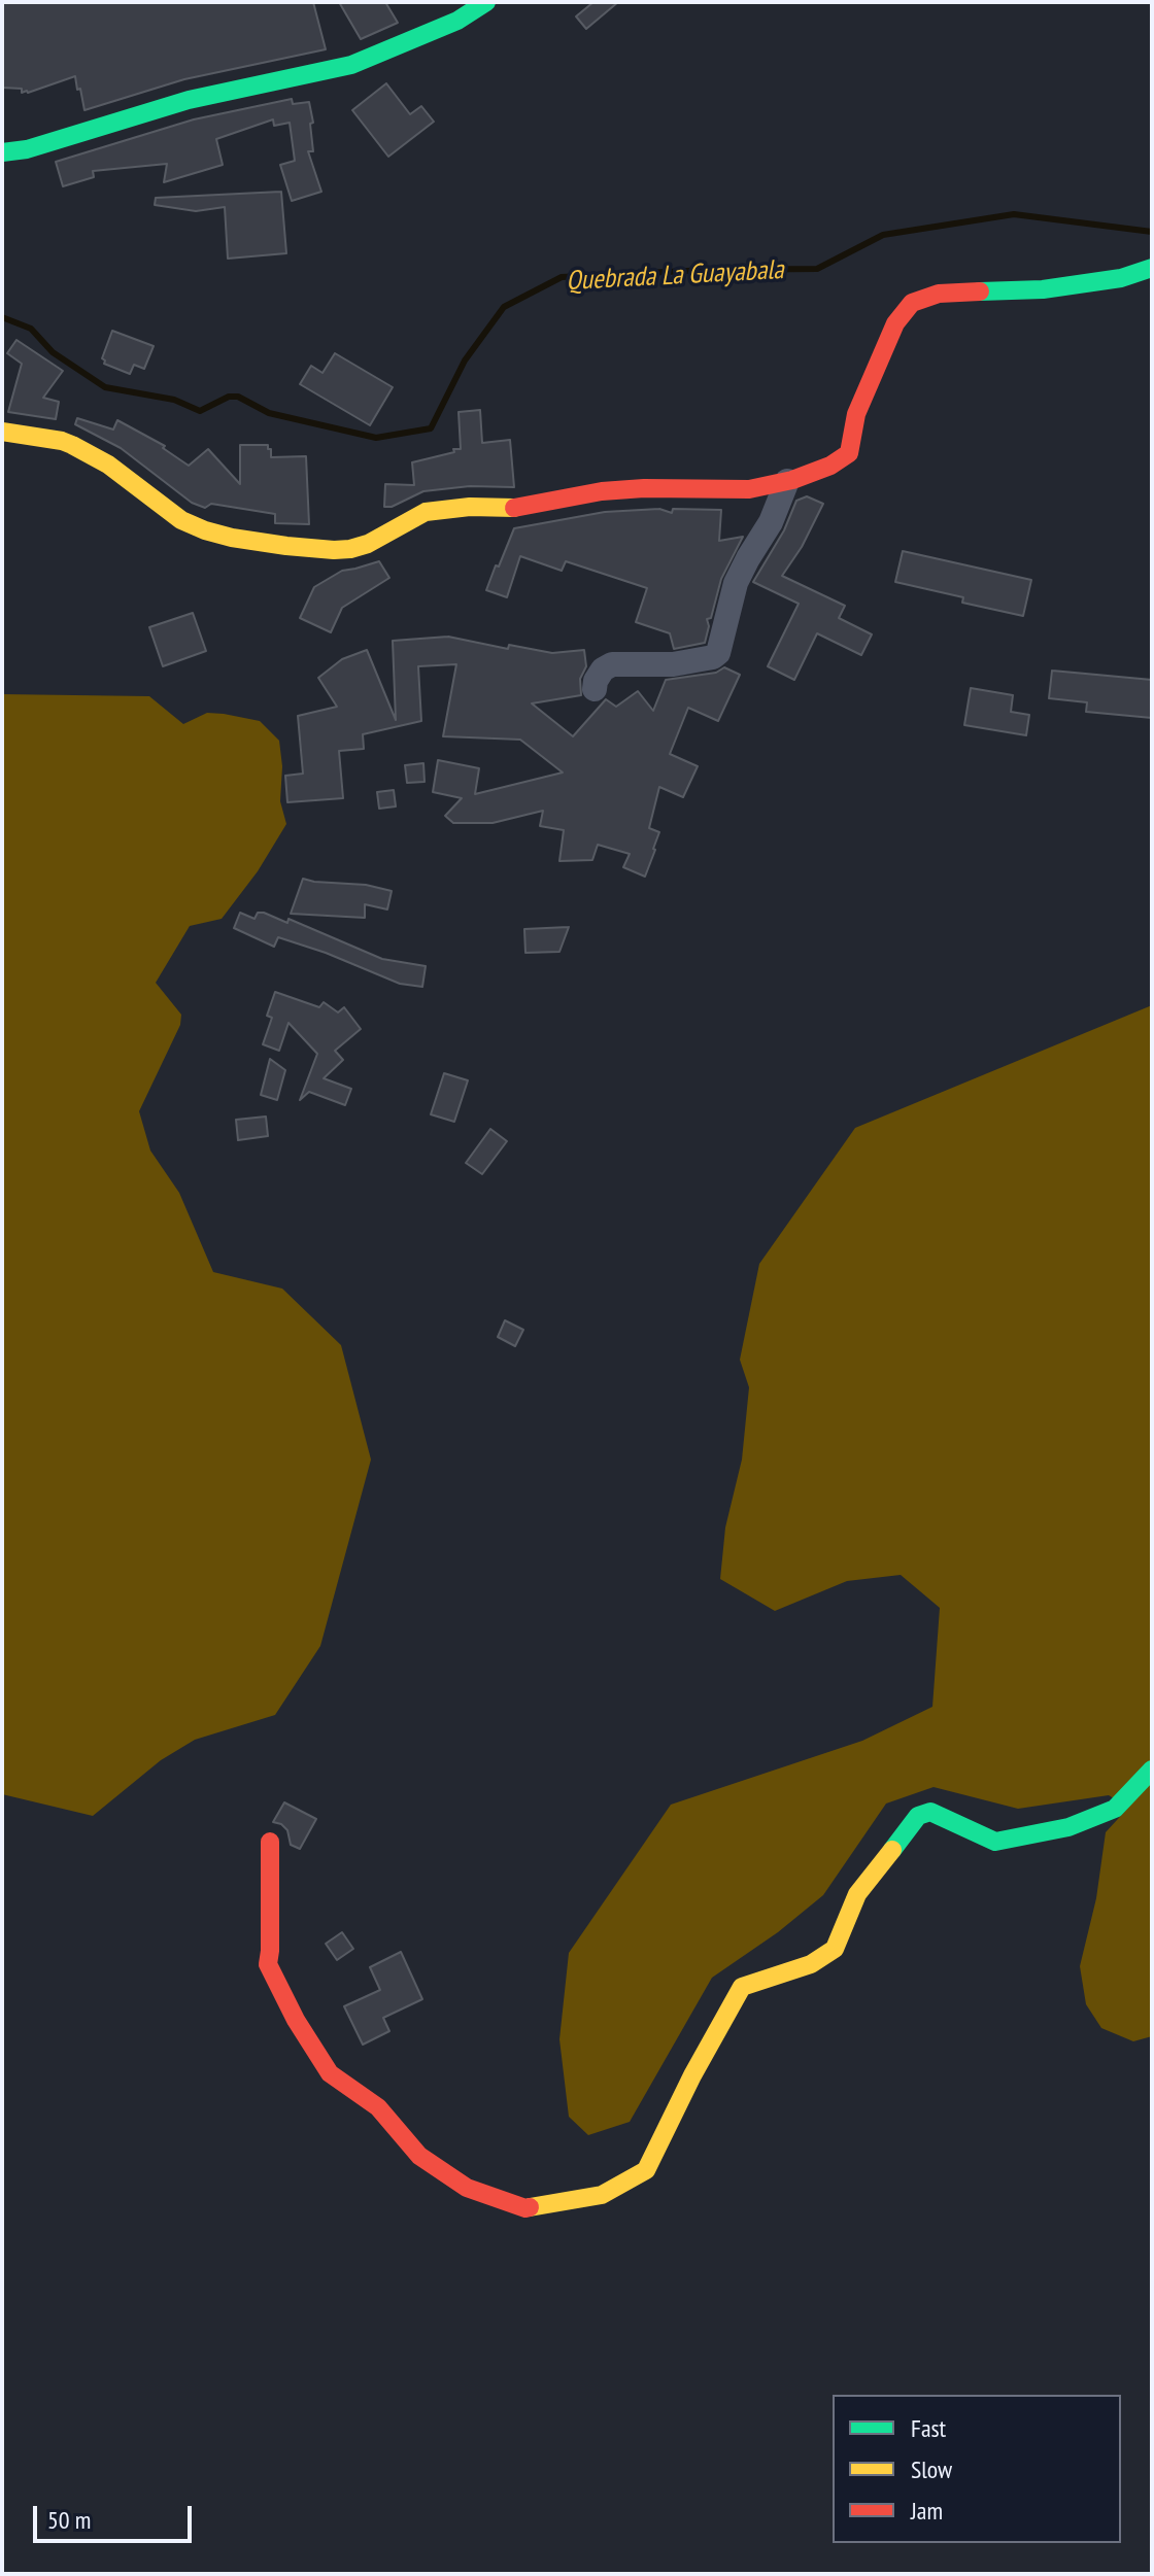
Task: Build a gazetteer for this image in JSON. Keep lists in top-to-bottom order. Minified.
{"water":["Quebrada La Guayabala"],"legend":["Fast","Slow","Jam"],"scale_bar":"50 m"}
